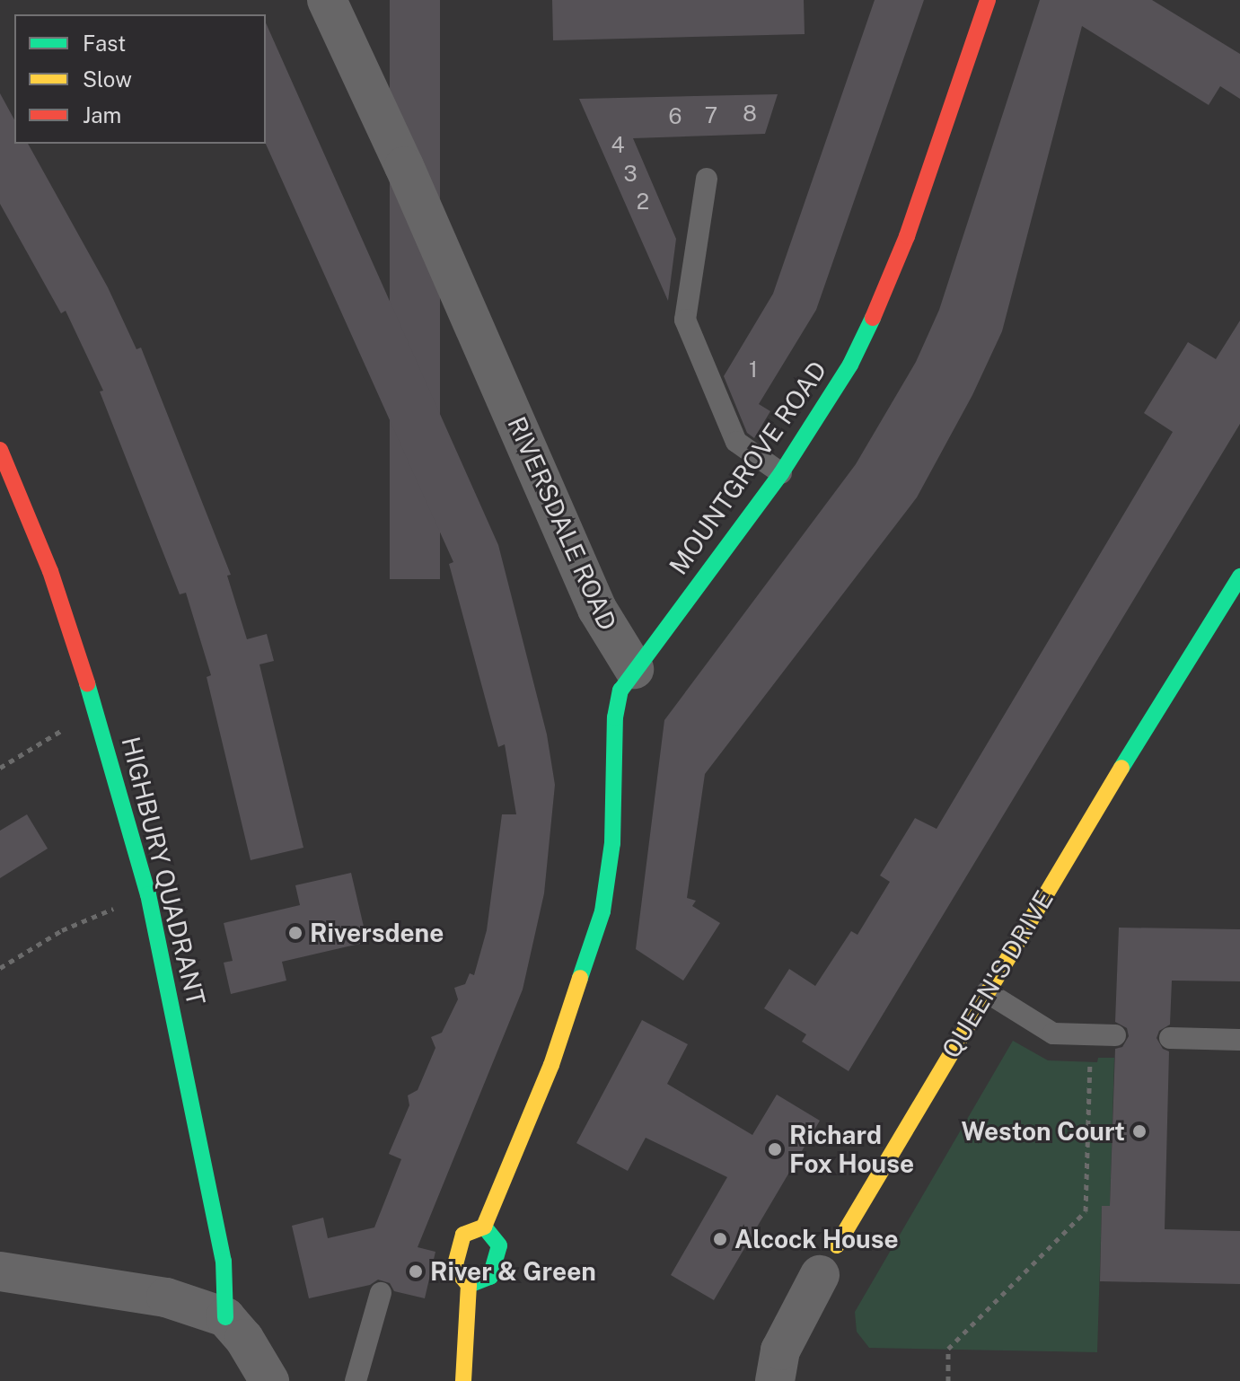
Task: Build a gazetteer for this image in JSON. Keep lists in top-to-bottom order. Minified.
{"streets":{"street":["MOUNTGROVE ROAD","RIVERSDALE ROAD","HIGHBURY QUADRANT","QUEEN'S DRIVE"]},"crossings":[["MOUNTGROVE ROAD","RIVERSDALE ROAD"]],"places":["Riversdene","Weston Court","Richard Fox House","Alcock House","River & Green"],"house_numbers":["8","7","6","4","3","2","1"],"legend":["Fast","Slow","Jam"]}
